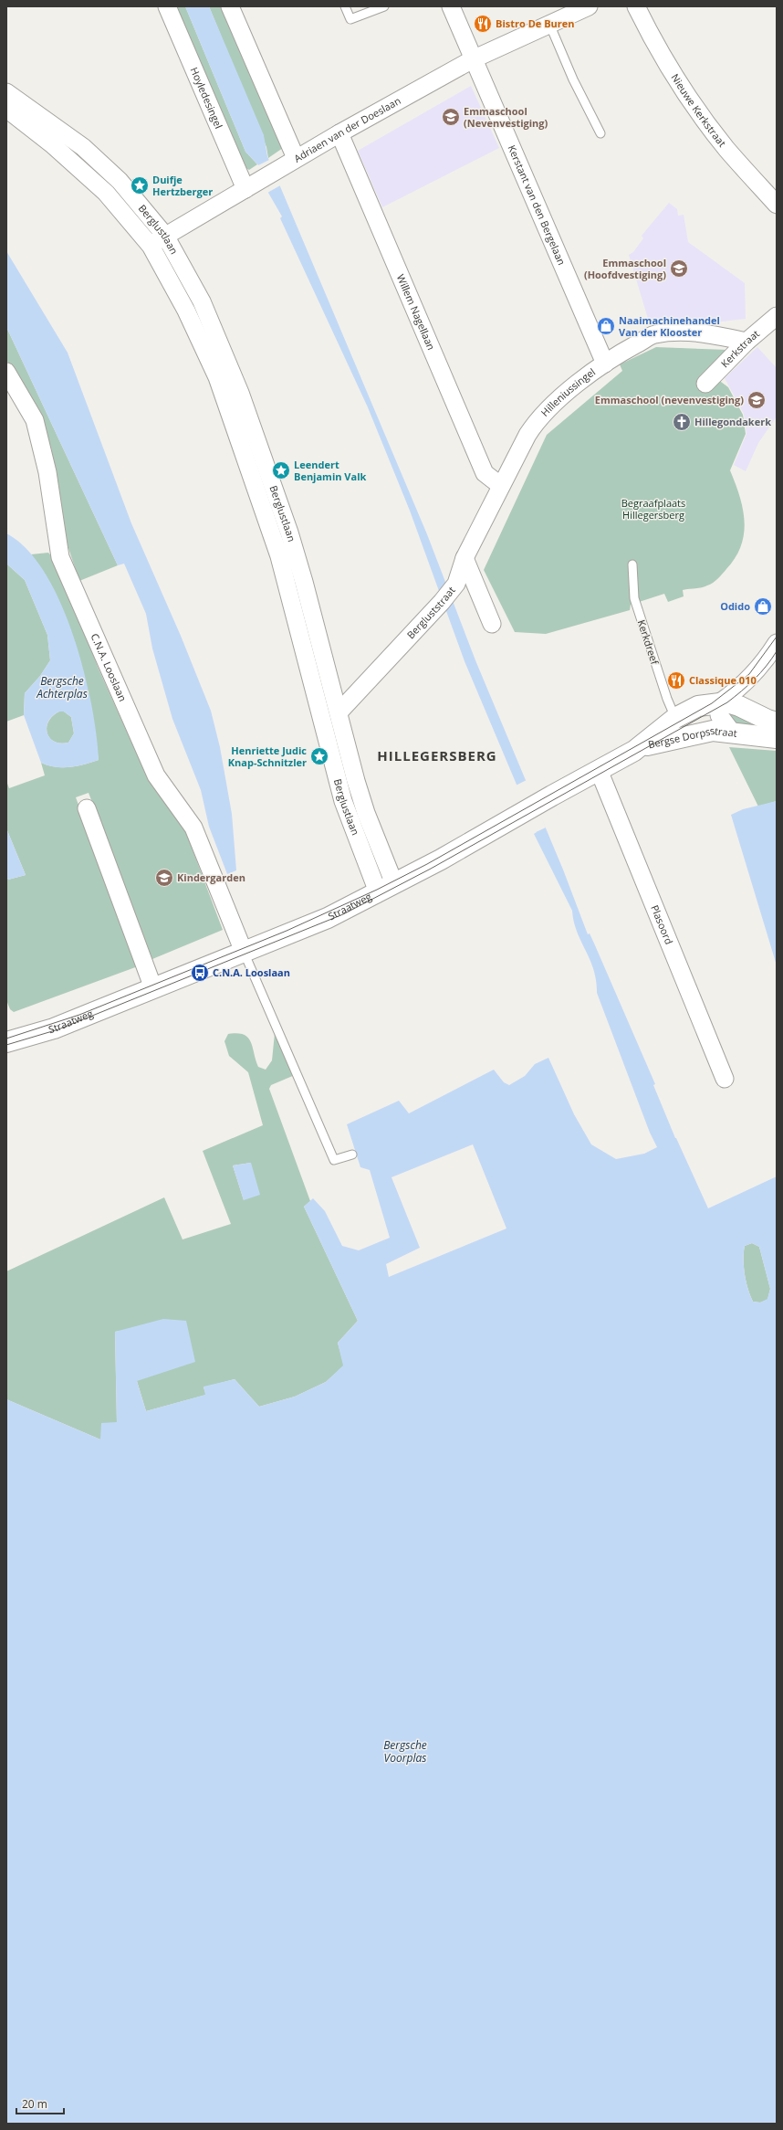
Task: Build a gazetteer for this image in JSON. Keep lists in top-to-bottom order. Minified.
{"streets":{"street":["Hoyledesingel","Nieuwe Kerkstraat","Adriaen van der Doeslaan","Kerstant van den Bergelaan","Berglustlaan","Willem Nagellaan","Kerkstraat","Hilleniussingel","Bergluststraat","C.N.A. Looslaan","Bergse Dorpsstraat","Straatweg","Plasoord"],"lane":["Kerkdreef"]},"crossings":[["Hoyledesingel","Adriaen van der Doeslaan"],["Adriaen van der Doeslaan","Kerstant van den Bergelaan"],["Adriaen van der Doeslaan","Berglustlaan"],["Adriaen van der Doeslaan","Willem Nagellaan"],["Kerstant van den Bergelaan","Hilleniussingel"],["Berglustlaan","Bergluststraat"],["Berglustlaan","Straatweg"],["Willem Nagellaan","Hilleniussingel"],["Kerkstraat","Hilleniussingel"],["Hilleniussingel","Bergluststraat"],["Kerkdreef","Bergse Dorpsstraat"],["C.N.A. Looslaan","Straatweg"],["Bergse Dorpsstraat","Straatweg"],["Bergse Dorpsstraat","Plasoord"]],"districts":["HILLEGERSBERG"],"water":["Bergsche Achterplas","Bergsche Voorplas"],"parks":["Begraafplaats Hillegersberg"],"places":{"restaurant":["Bistro De Buren","Classique 010"],"school or university":["Emmaschool (Nevenvestiging)","Emmaschool (Hoofdvestiging)","Emmaschool (nevenvestiging)","Kindergarden"],"place":["Duifje Hertzberger","Leendert Benjamin Valk","Henriette Judic Knap-Schnitzler"],"shop":["Naaimachinehandel Van der Klooster","Odido"],"church":["Hillegondakerk"],"bus stop":["C.N.A. Looslaan"]},"scale_bar":"20 m"}
